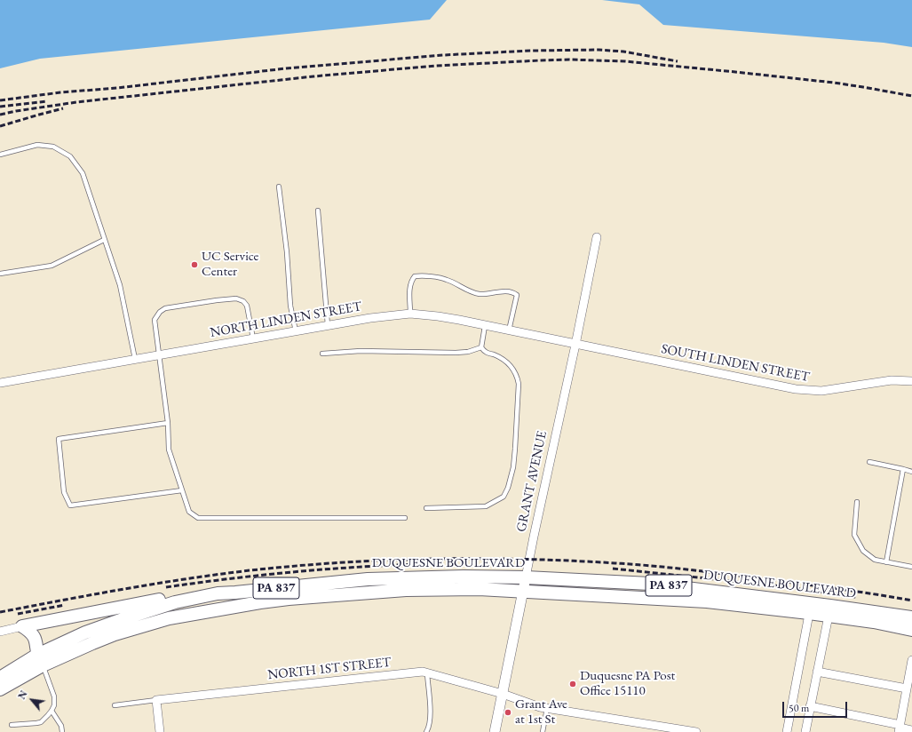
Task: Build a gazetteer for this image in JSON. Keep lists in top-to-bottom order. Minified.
{"streets":{"main road":["DUQUESNE BOULEVARD","PA 837"],"street":["NORTH LINDEN STREET","SOUTH LINDEN STREET","GRANT AVENUE","NORTH 1ST STREET"]},"crossings":[["NORTH LINDEN STREET","SOUTH LINDEN STREET"],["NORTH LINDEN STREET","GRANT AVENUE"],["SOUTH LINDEN STREET","GRANT AVENUE"],["GRANT AVENUE","DUQUESNE BOULEVARD"],["GRANT AVENUE","PA 837"],["GRANT AVENUE","NORTH 1ST STREET"],["DUQUESNE BOULEVARD","PA 837"]],"places":["UC Service Center","Duquesne PA Post Office 15110","Grant Ave at 1st St"],"scale_bar":"50 m","north":"top left"}
